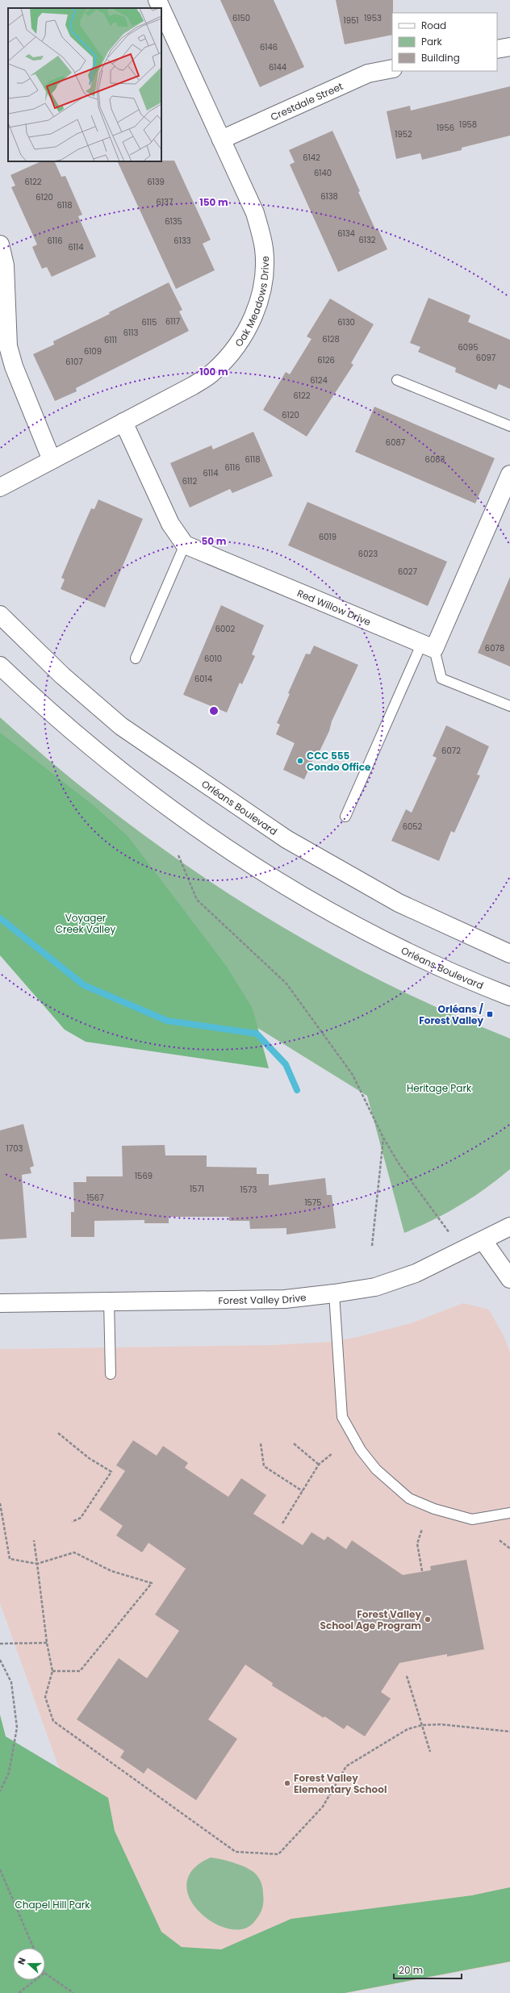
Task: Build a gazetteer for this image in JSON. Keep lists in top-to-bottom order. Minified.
{"streets":{"street":["Crestdale Street","Oak Meadows Drive","Red Willow Drive","Orléans Boulevard","Forest Valley Drive"]},"crossings":[["Crestdale Street","Oak Meadows Drive"]],"parks":["Voyager Creek Valley","Heritage Park","Chapel Hill Park"],"places":{"other":["CCC 555 Condo Office","Forest Valley School Age Program","Forest Valley Elementary School"],"transit":["Orléans / Forest Valley"]},"house_numbers":["6150","1953","1951","6146","6144","1958","1956","1952","6142","6140","6122","6139","6138","6120","6137","6118","6135","6134","6132","6116","6133","6114","6117","6115","6130","6113","6128","6111","6095","6109","6097","6126","6107","6124","6122","6120","6087","6118","6083","6116","6114","6112","6019","6023","6027","6002","6078","6010","6014","6072","6052","1703","1569","1571","1573","1567","1575"],"legend":["Road","Park","Building"],"scale_bar":"20 m","north":"left","rings":["150 m","100 m","50 m"]}
